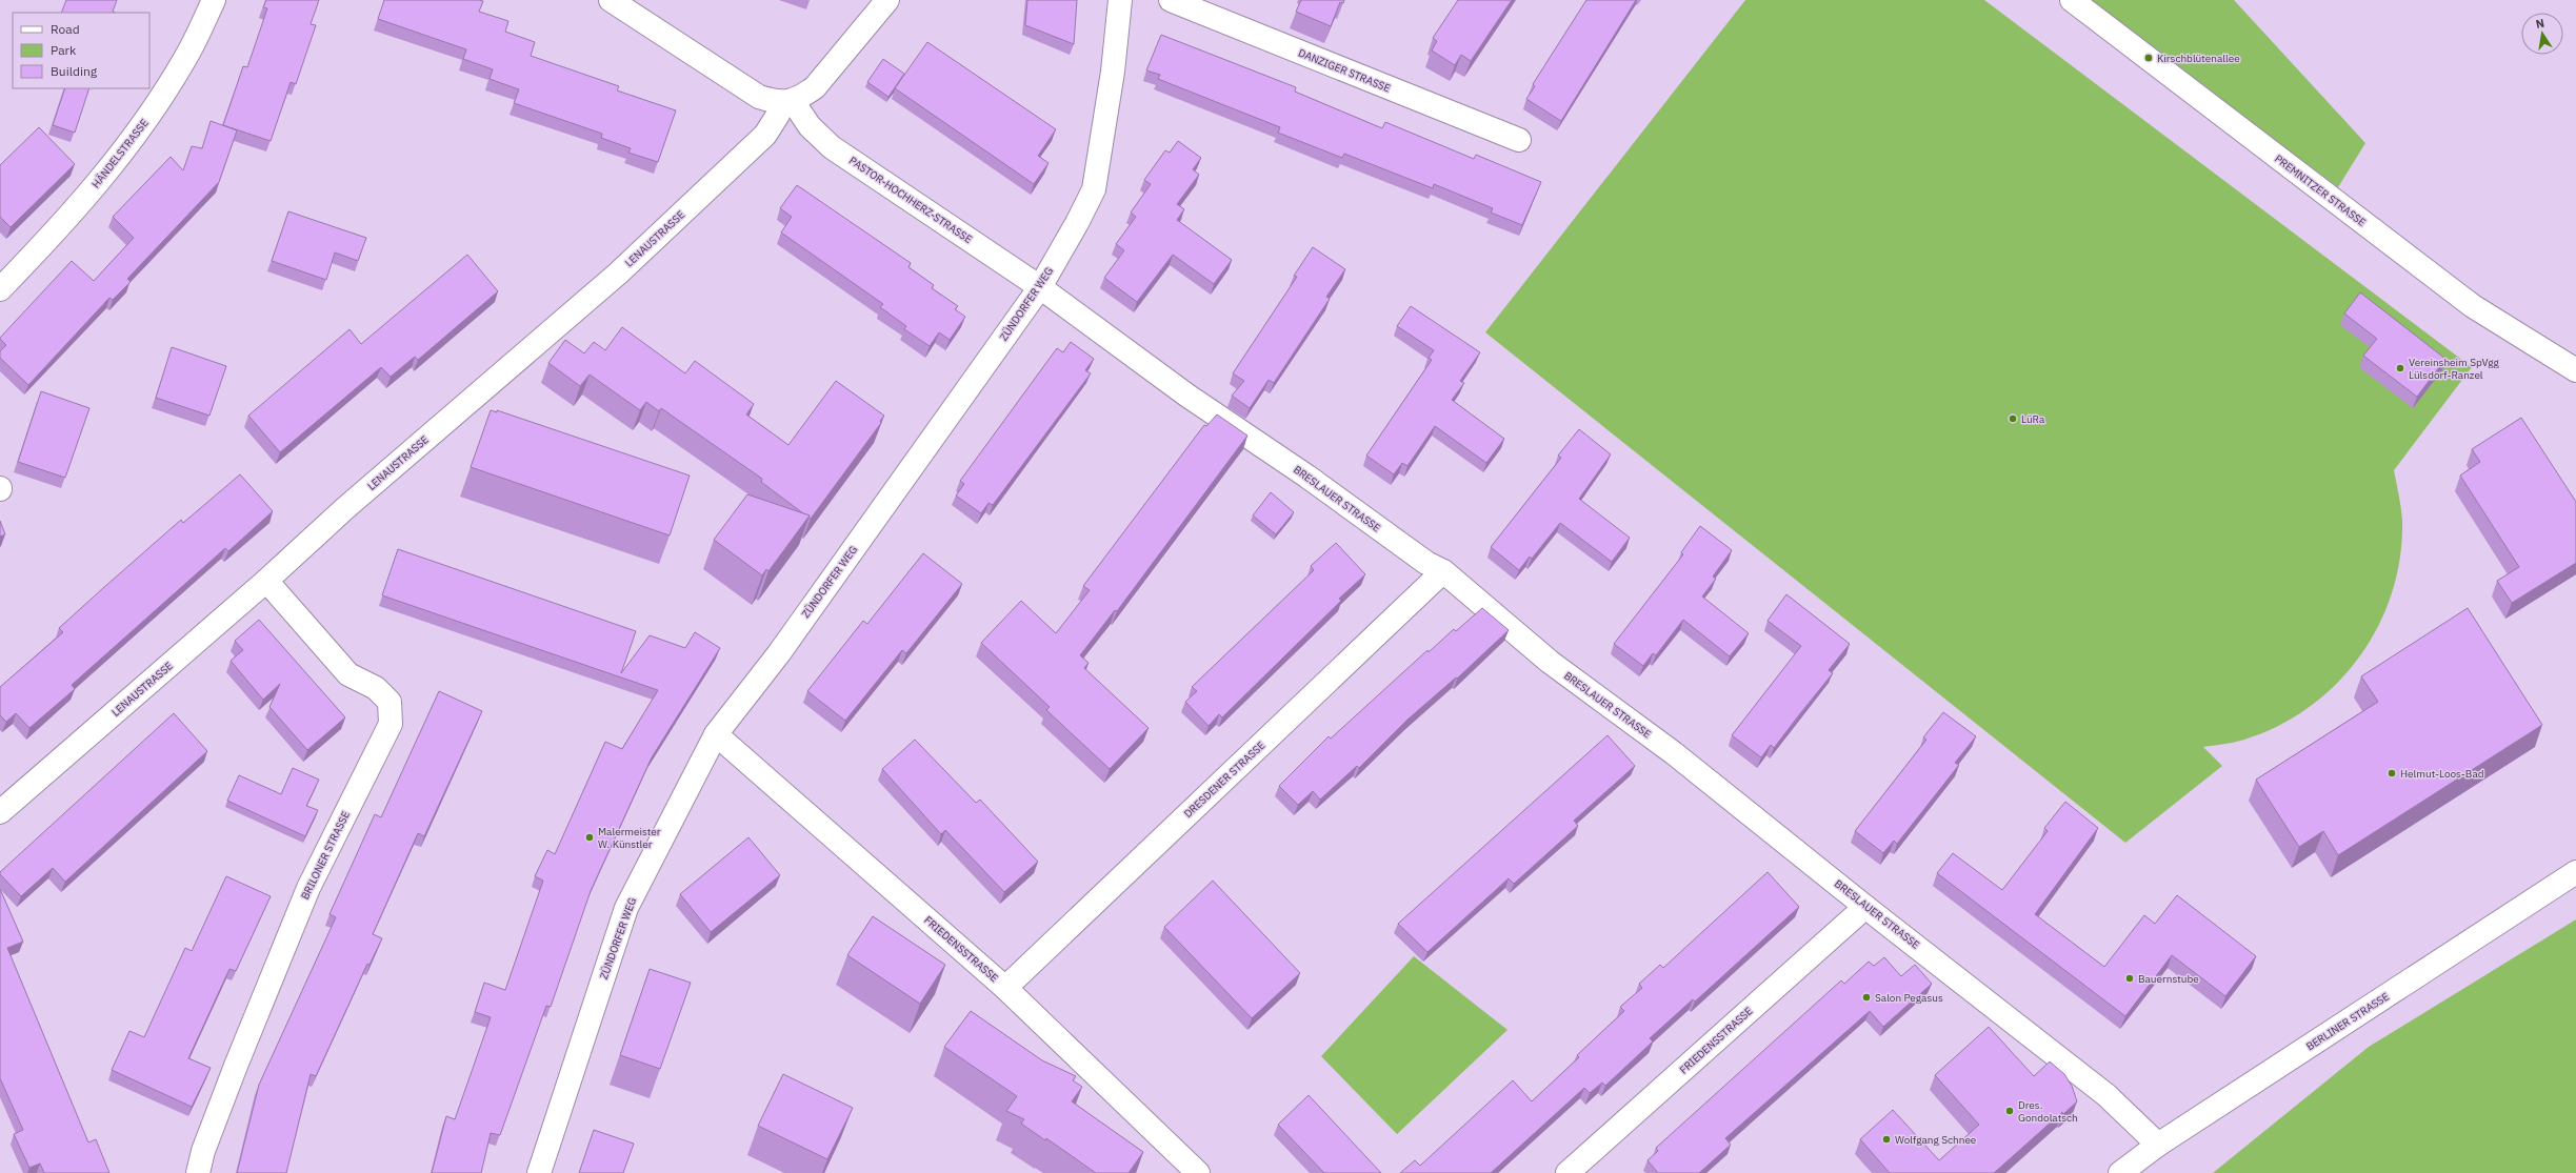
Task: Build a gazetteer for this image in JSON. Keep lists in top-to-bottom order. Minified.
{"streets":{"street":["DANZIGER STRASSE","HÄNDELSTRASSE","PREMNITZER STRASSE","PASTOR-HOCHHERZ-STRASSE","LENAUSTRASSE","ZÜNDORFER WEG","BRESLAUER STRASSE","DRESDENER STRASSE","BRILONER STRASSE","FRIEDENSSTRASSE","BERLINER STRASSE"]},"crossings":[["PASTOR-HOCHHERZ-STRASSE","LENAUSTRASSE"],["PASTOR-HOCHHERZ-STRASSE","ZÜNDORFER WEG"],["PASTOR-HOCHHERZ-STRASSE","BRESLAUER STRASSE"],["LENAUSTRASSE","BRILONER STRASSE"],["ZÜNDORFER WEG","BRESLAUER STRASSE"],["ZÜNDORFER WEG","FRIEDENSSTRASSE"],["BRESLAUER STRASSE","DRESDENER STRASSE"],["BRESLAUER STRASSE","FRIEDENSSTRASSE"],["BRESLAUER STRASSE","BERLINER STRASSE"],["DRESDENER STRASSE","FRIEDENSSTRASSE"]],"places":["Kirschblütenallee","Vereinsheim SpVgg Lülsdorf-Ranzel","LüRa","Helmut-Loos-Bad","Malermeister W. Künstler","Bauernstube","Salon Pegasus","Dres. Gondolatsch","Wolfgang Schnee"],"legend":["Road","Park","Building"],"north":"top"}
